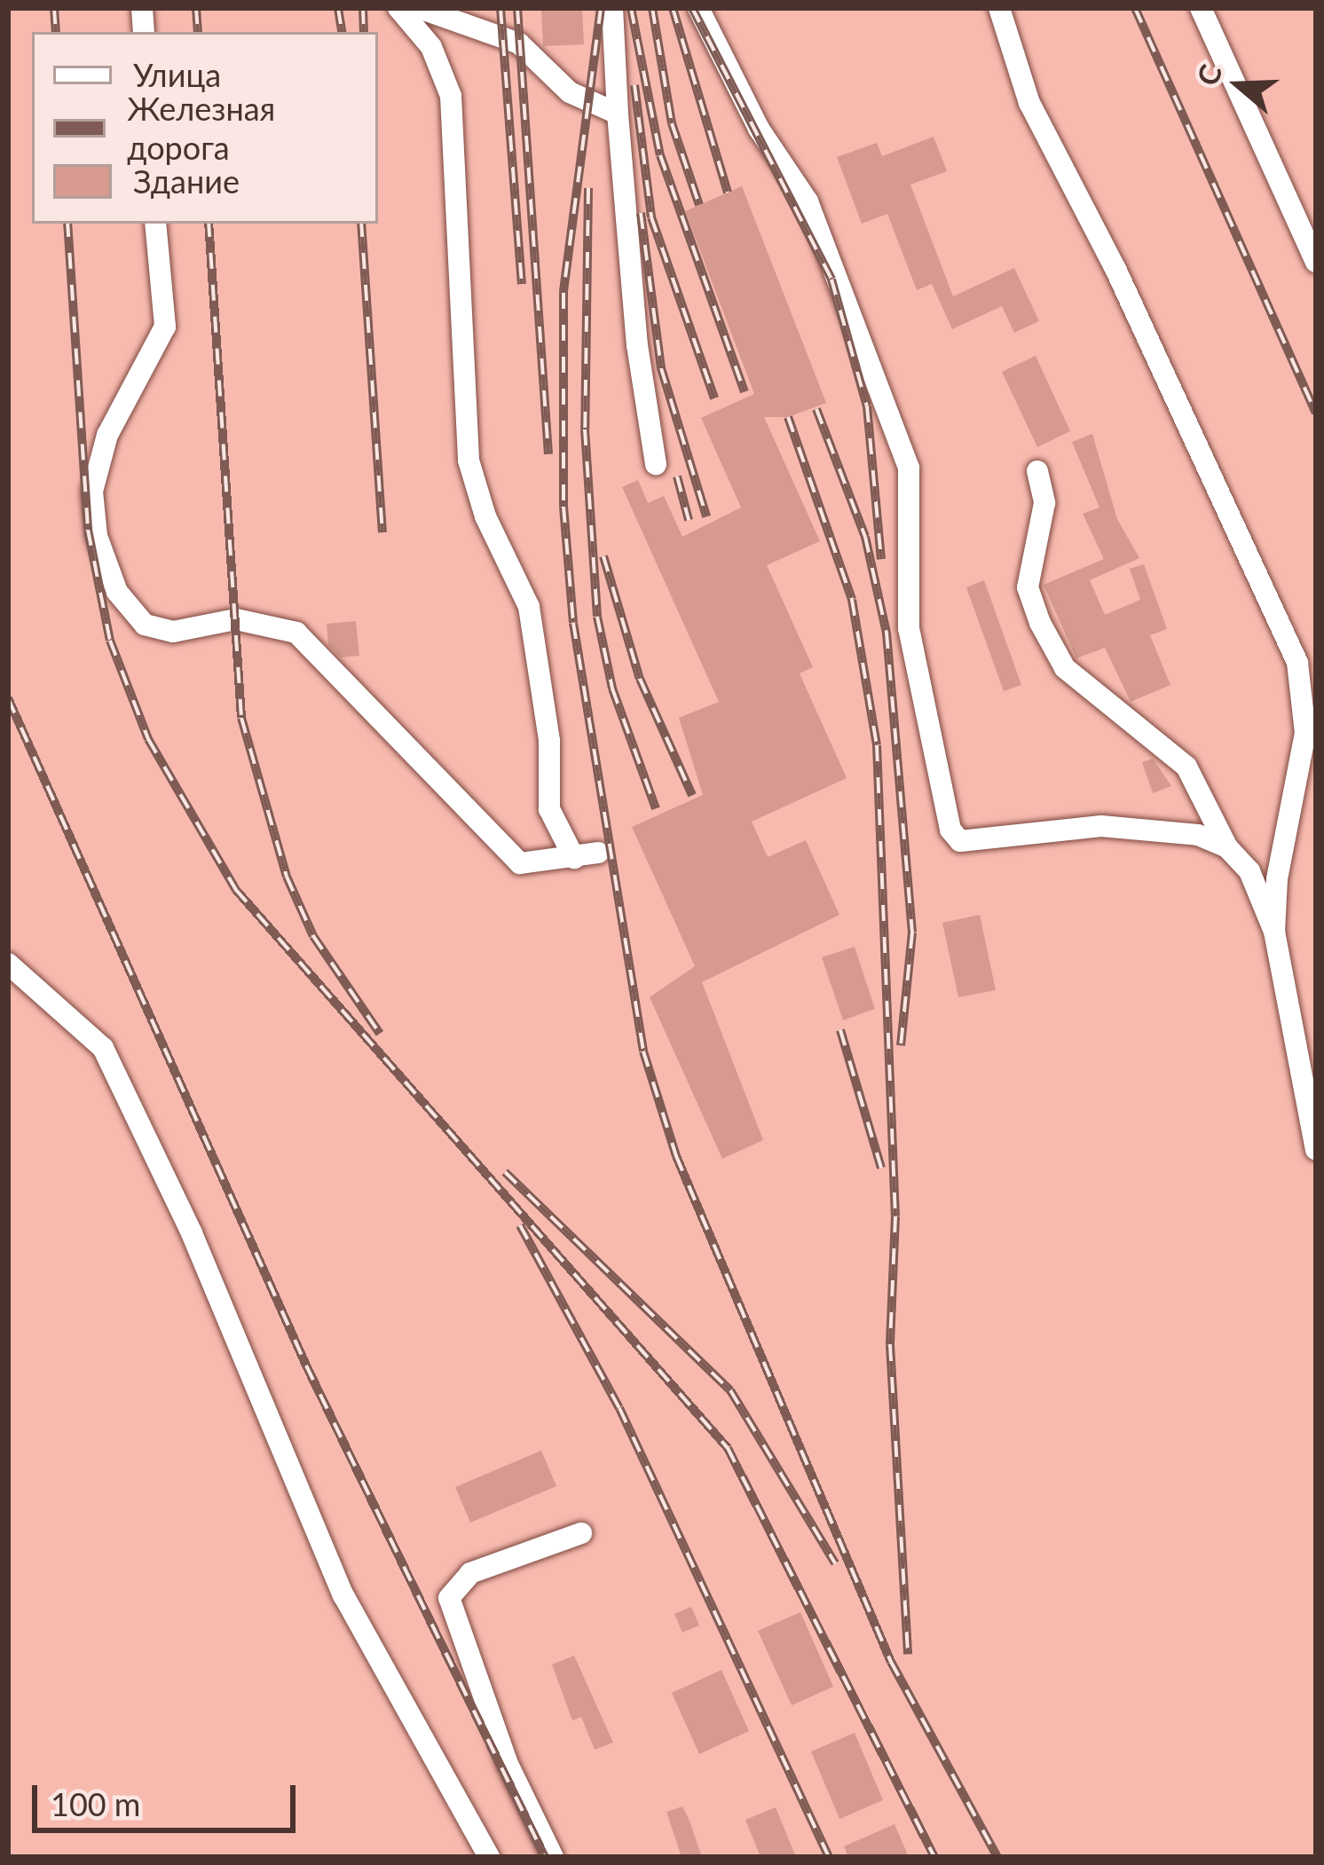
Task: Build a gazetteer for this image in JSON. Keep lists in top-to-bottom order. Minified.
{"legend":["Улица","Железная дорога","Здание"],"scale_bar":"100 m","north":"left"}
